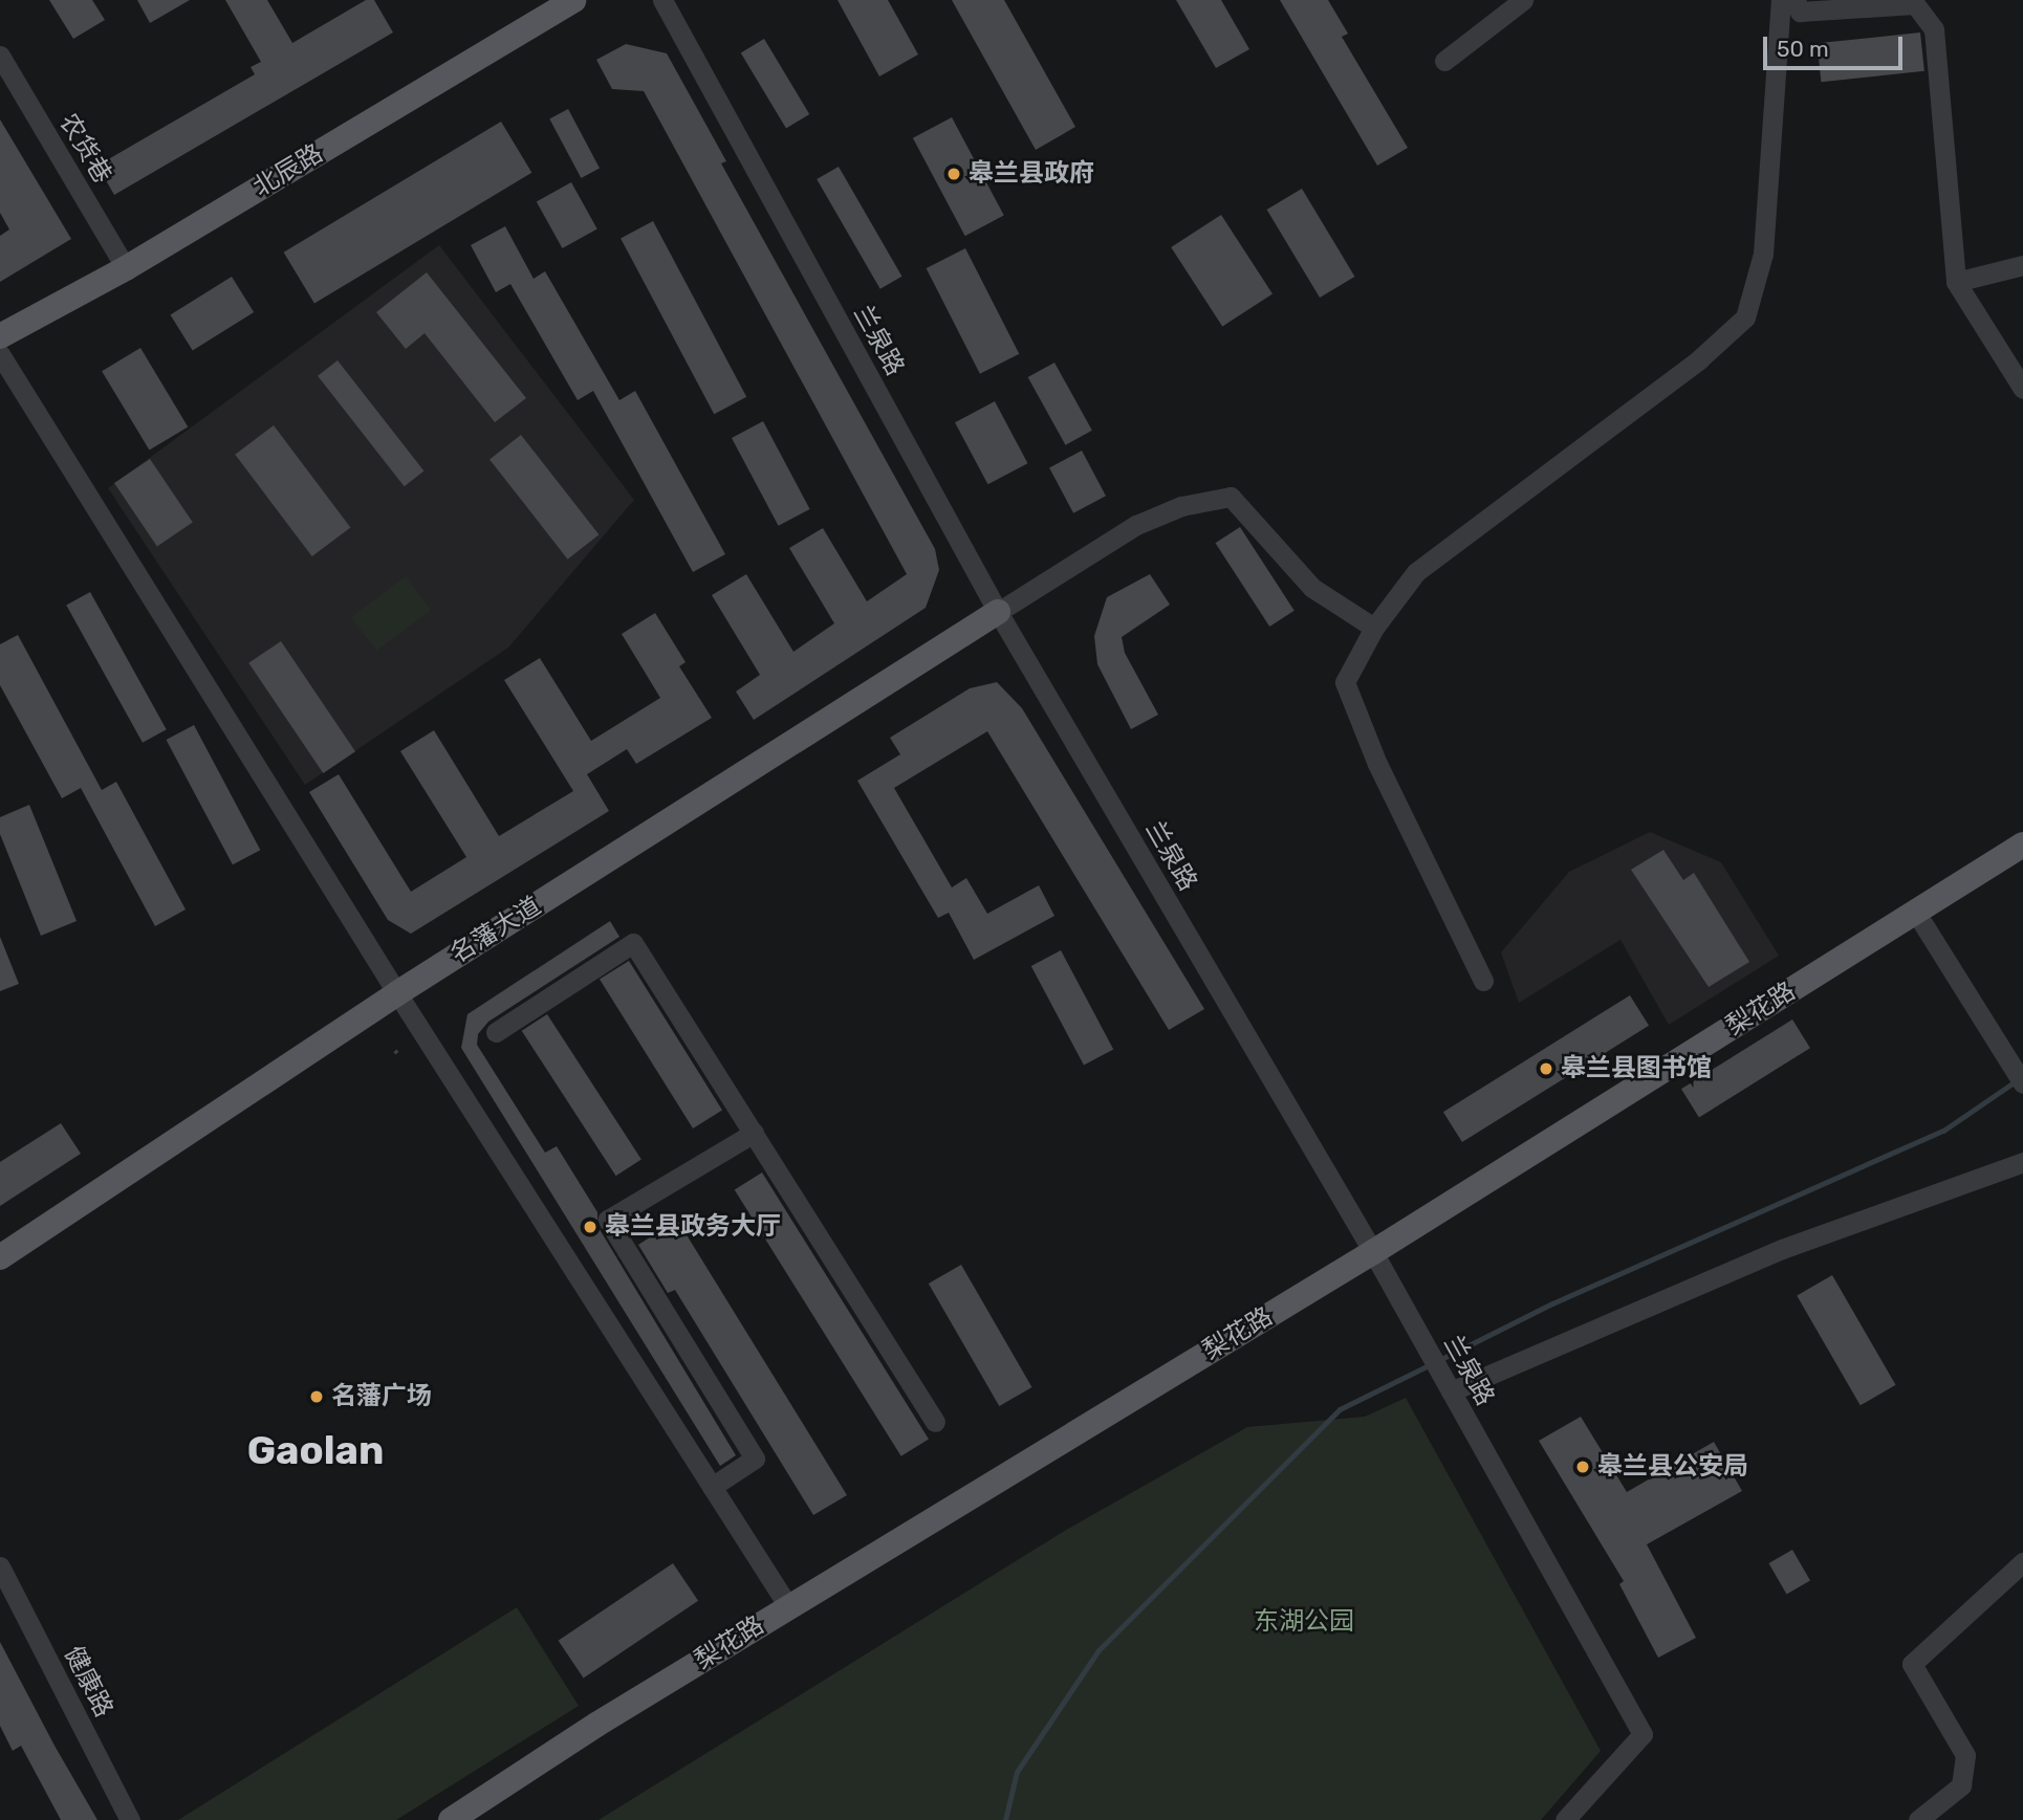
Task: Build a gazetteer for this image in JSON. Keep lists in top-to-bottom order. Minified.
{"streets":{"main road":["北辰路","名藩大道","梨花路"],"street":["农货巷","兰泉路","健康路"]},"crossings":[["农货巷","北辰路"],["兰泉路","名藩大道"],["兰泉路","梨花路"]],"districts":["Gaolan"],"parks":["东湖公园"],"places":["皋兰县政府","皋兰县图书馆","皋兰县政务大厅","名藩广场","皋兰县公安局"],"scale_bar":"50 m"}
